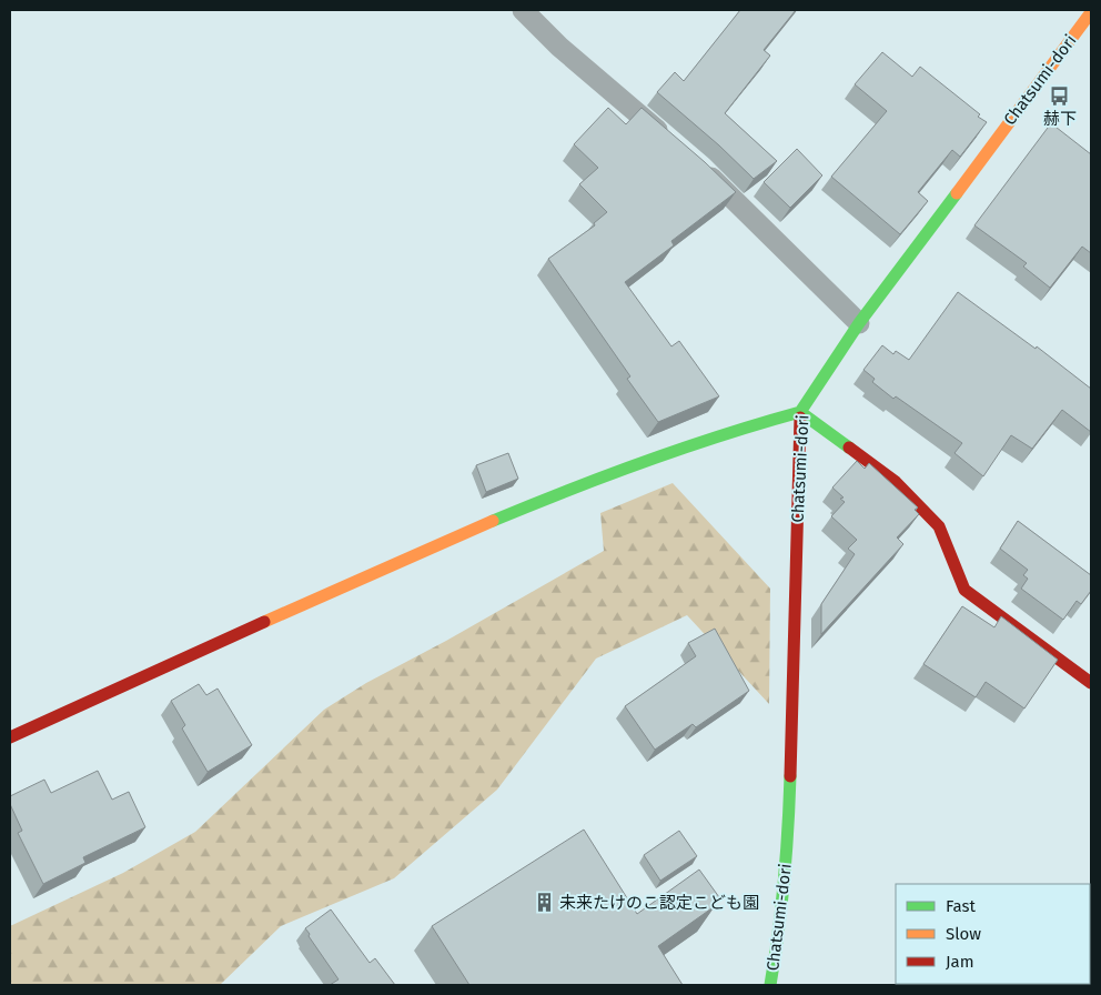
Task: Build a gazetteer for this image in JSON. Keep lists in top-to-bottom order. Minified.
{"streets":{"street":["Chatsumi-dori"]},"places":{"bus stop":["赫下"],"building":["未来たけのこ認定こども園"]},"legend":["Fast","Slow","Jam"]}
